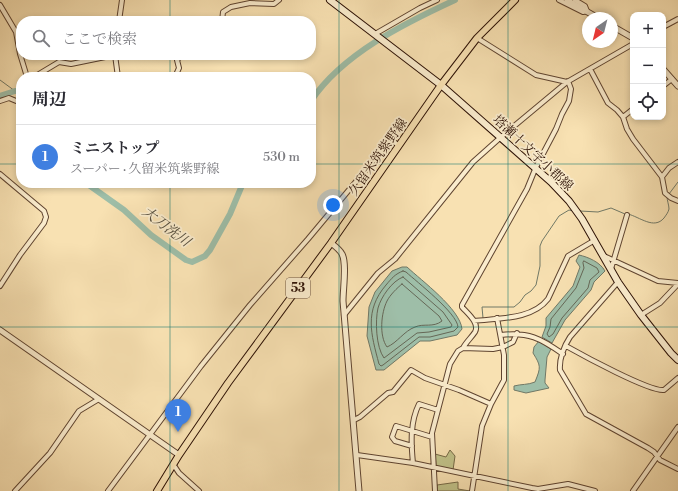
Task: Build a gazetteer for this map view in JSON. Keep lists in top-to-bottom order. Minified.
{"streets":{"main road":["塔瀬十文字小郡線","久留米筑紫野線","53"]},"crossings":[["塔瀬十文字小郡線","久留米筑紫野線"]],"water":["大刀洗川"],"north":"bottom left","page":{"map_buttons":["+","−"],"search":"ここで検索","heading":"周辺","list":[{"mark":"1","name":"ミニストップ","note":"スーパー · 久留米筑紫野線","value":"530 m"}],"pins":"1"}}
